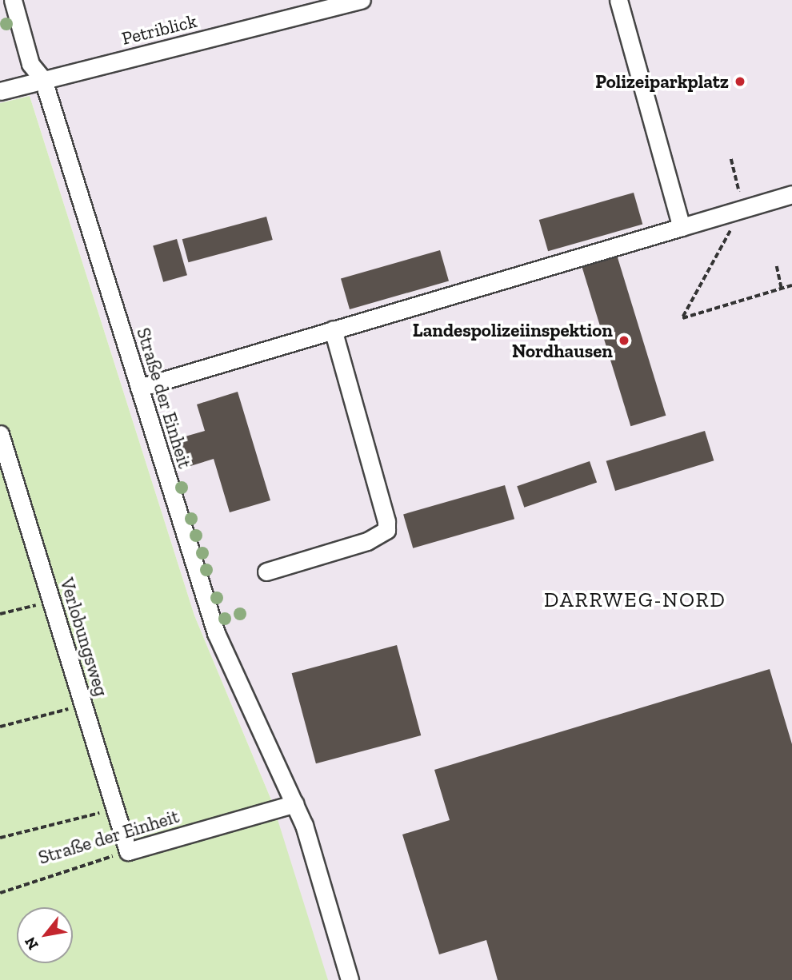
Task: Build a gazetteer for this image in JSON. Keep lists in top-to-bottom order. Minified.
{"streets":{"street":["Petriblick","Straße der Einheit","Verlobungsweg"]},"crossings":[["Petriblick","Straße der Einheit"],["Straße der Einheit","Verlobungsweg"]],"districts":["DARRWEG-NORD"],"places":["Polizeiparkplatz","Landespolizeiinspektion Nordhausen"],"north":"bottom left"}
